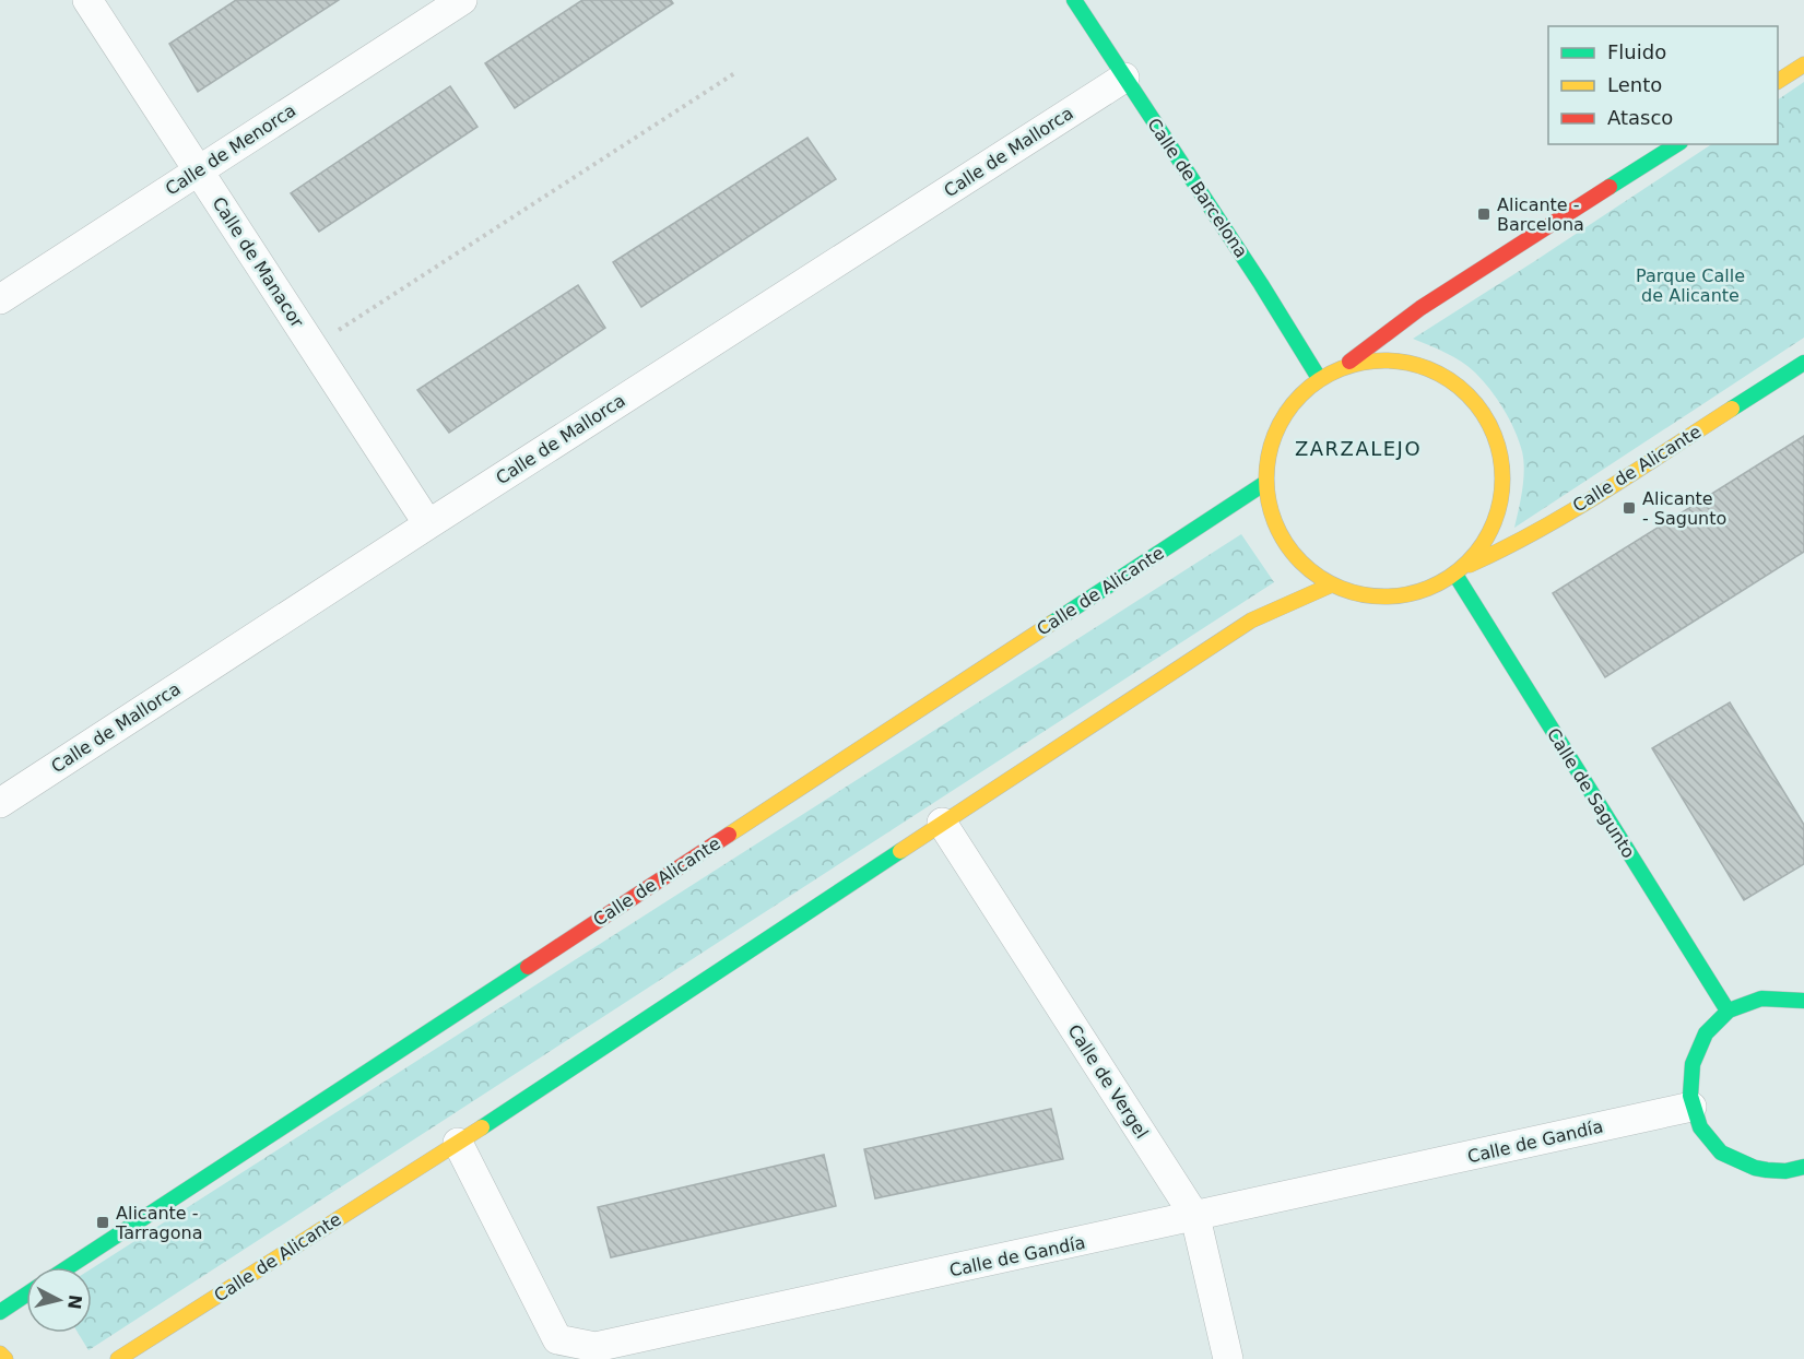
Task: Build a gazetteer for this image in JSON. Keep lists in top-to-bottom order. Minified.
{"streets":{"street":["Calle de Menorca","Calle de Mallorca","Calle de Barcelona","Calle de Manacor","Calle de Alicante","Calle de Sagunto","Calle de Vergel","Calle de Gandía"]},"crossings":[["Calle de Menorca","Calle de Manacor"],["Calle de Mallorca","Calle de Barcelona"],["Calle de Mallorca","Calle de Manacor"],["Calle de Alicante","Calle de Sagunto"],["Calle de Alicante","Calle de Vergel"],["Calle de Alicante","Calle de Gandía"],["Calle de Vergel","Calle de Gandía"]],"districts":["ZARZALEJO"],"parks":["Parque Calle de Alicante"],"places":{"transit":["Alicante - Barcelona","Alicante - Sagunto","Alicante - Tarragona"]},"legend":["Fluido","Lento","Atasco"],"north":"right"}
